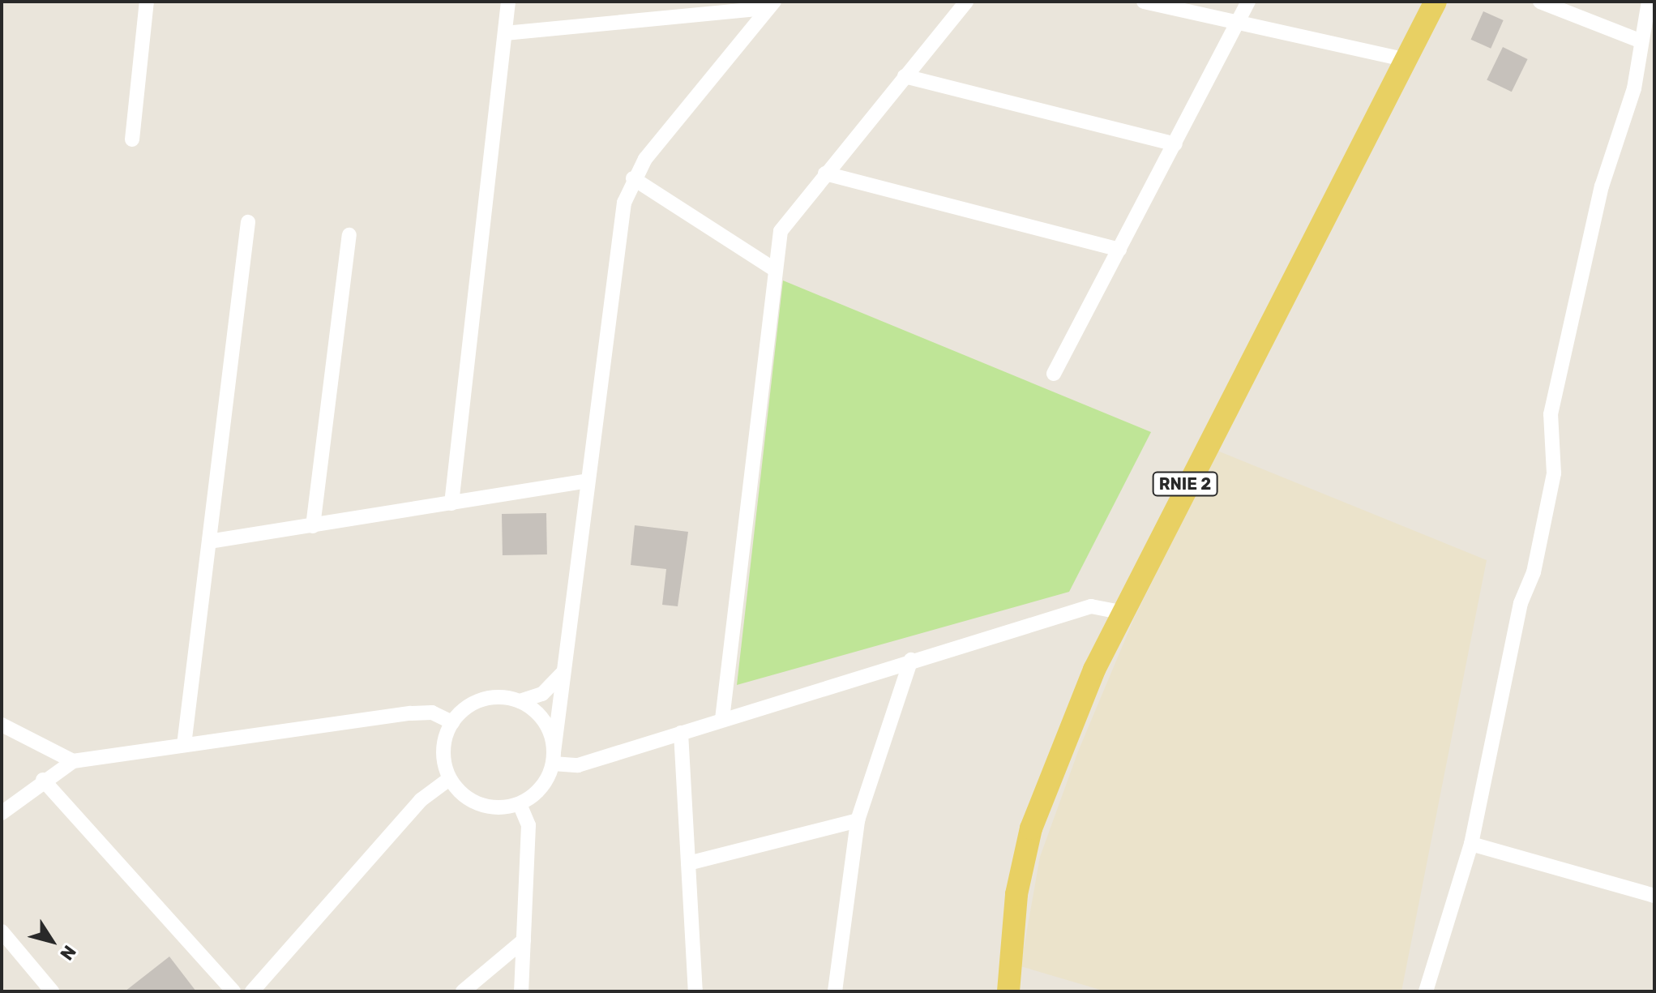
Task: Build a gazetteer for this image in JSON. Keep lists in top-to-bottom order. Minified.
{"streets":{"main road":["RNIE 2"]},"north":"bottom right"}
